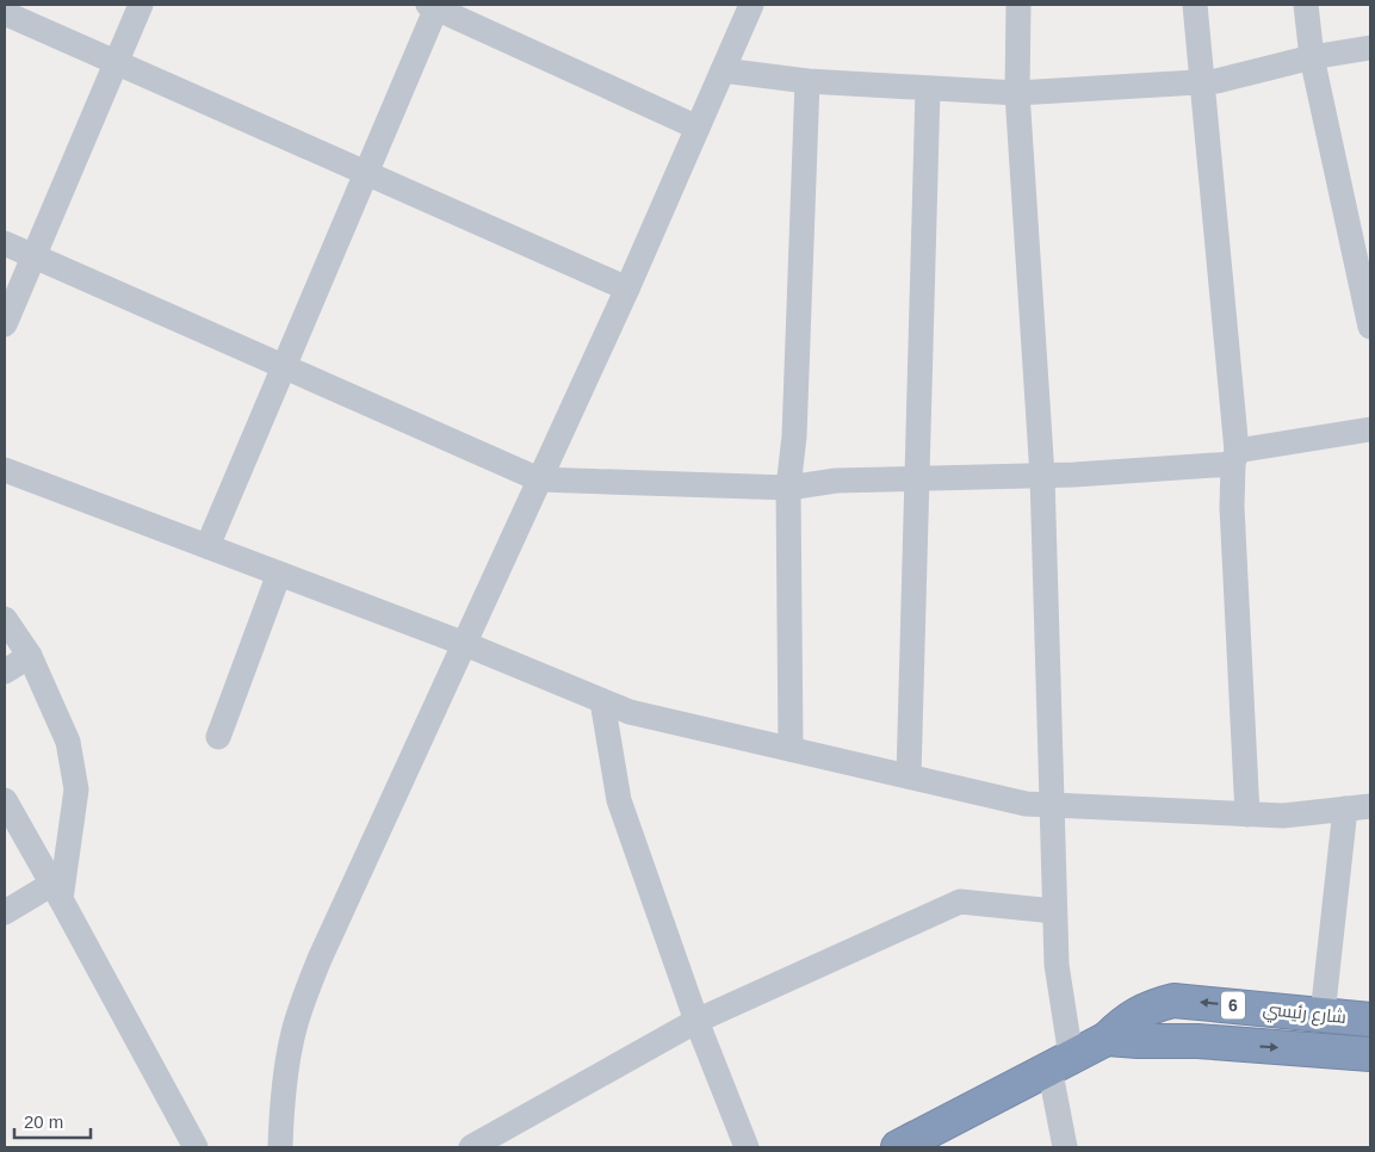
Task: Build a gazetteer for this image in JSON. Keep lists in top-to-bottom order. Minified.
{"streets":{"highway":["6","شارع رئيسي"]},"scale_bar":"20 m"}
